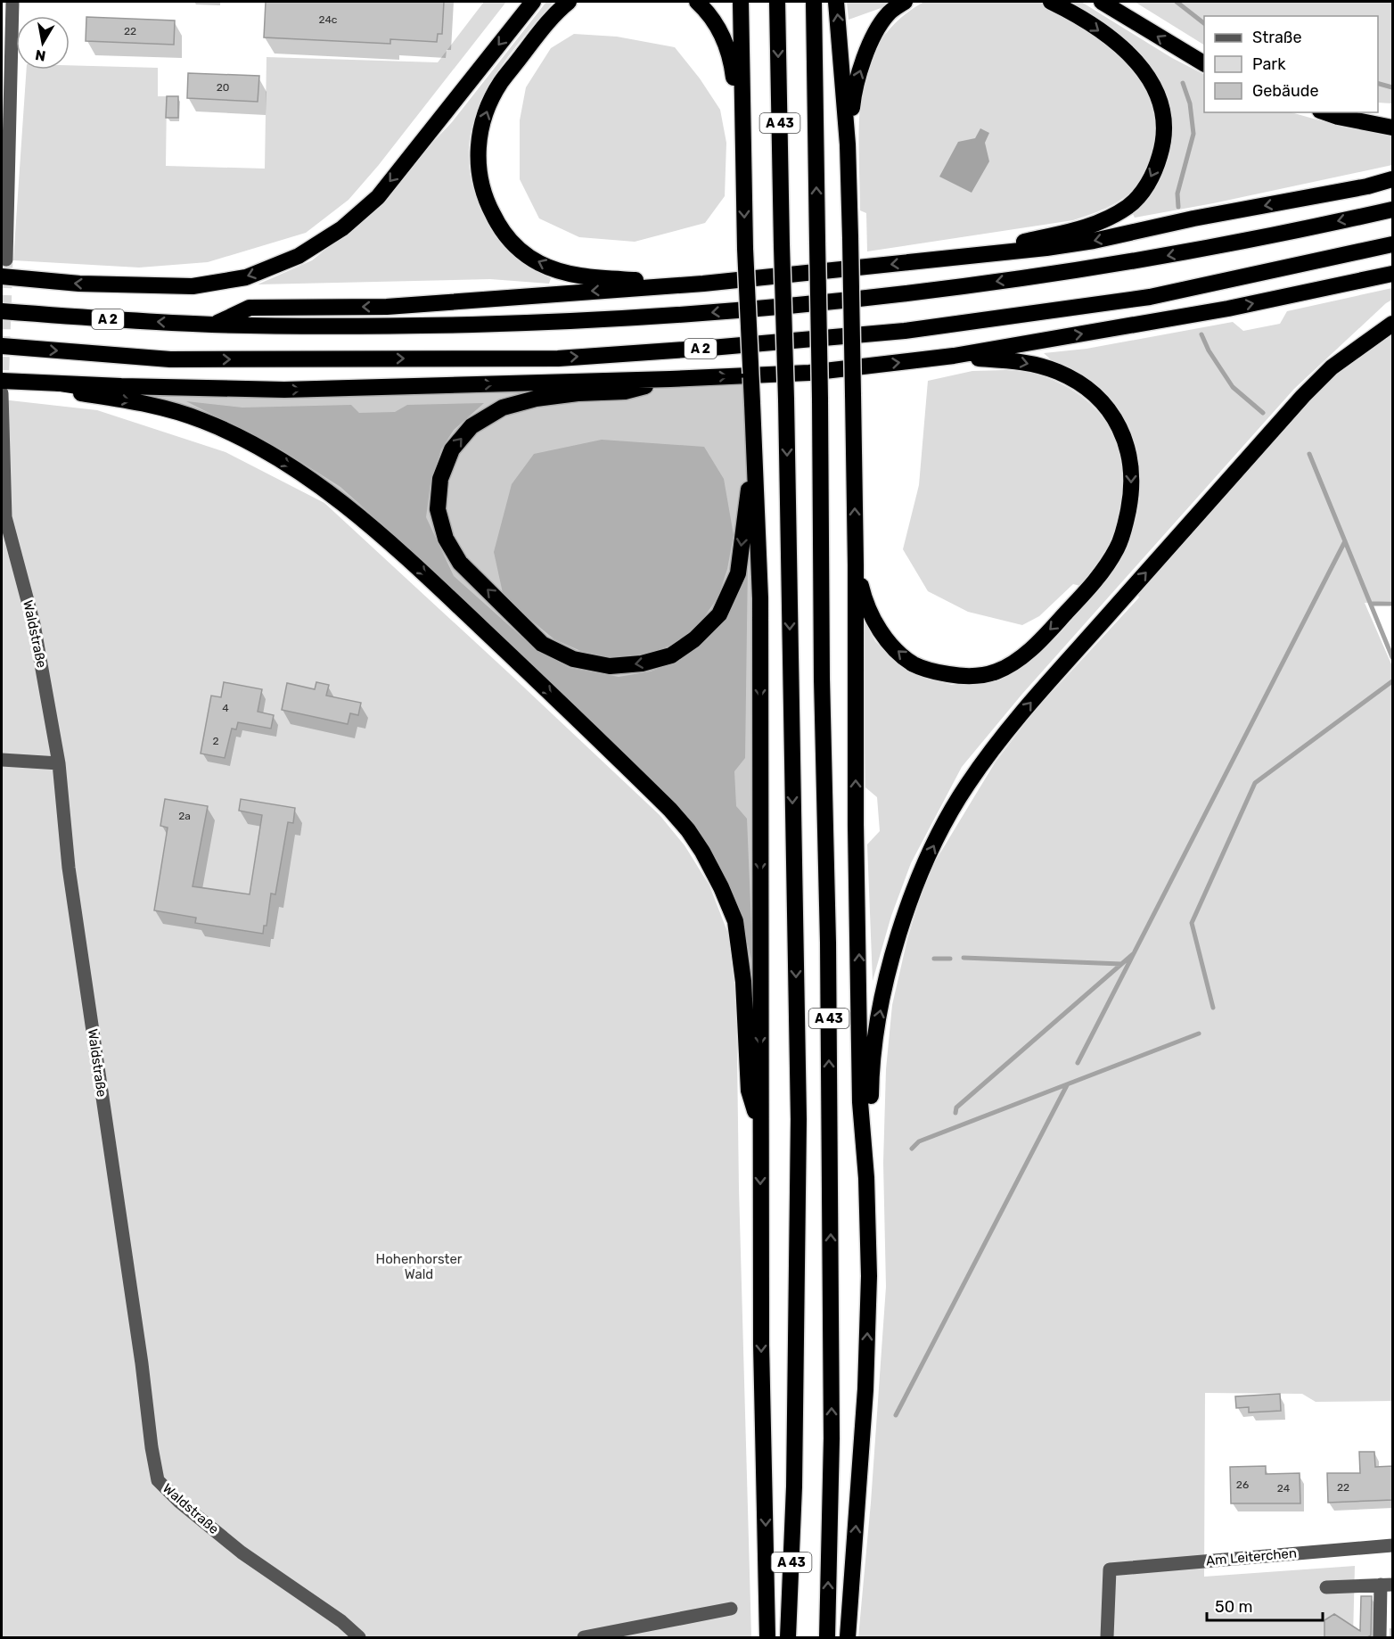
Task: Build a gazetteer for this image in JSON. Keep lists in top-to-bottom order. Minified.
{"streets":{"highway":["A 43","A 2"],"street":["Waldstraße","Am Leiterchen"]},"parks":["Hohenhorster Wald"],"house_numbers":["24c","22","20","4","2","2a","26","22","24"],"legend":["Straße","Park","Gebäude"],"scale_bar":"50 m","north":"bottom"}
